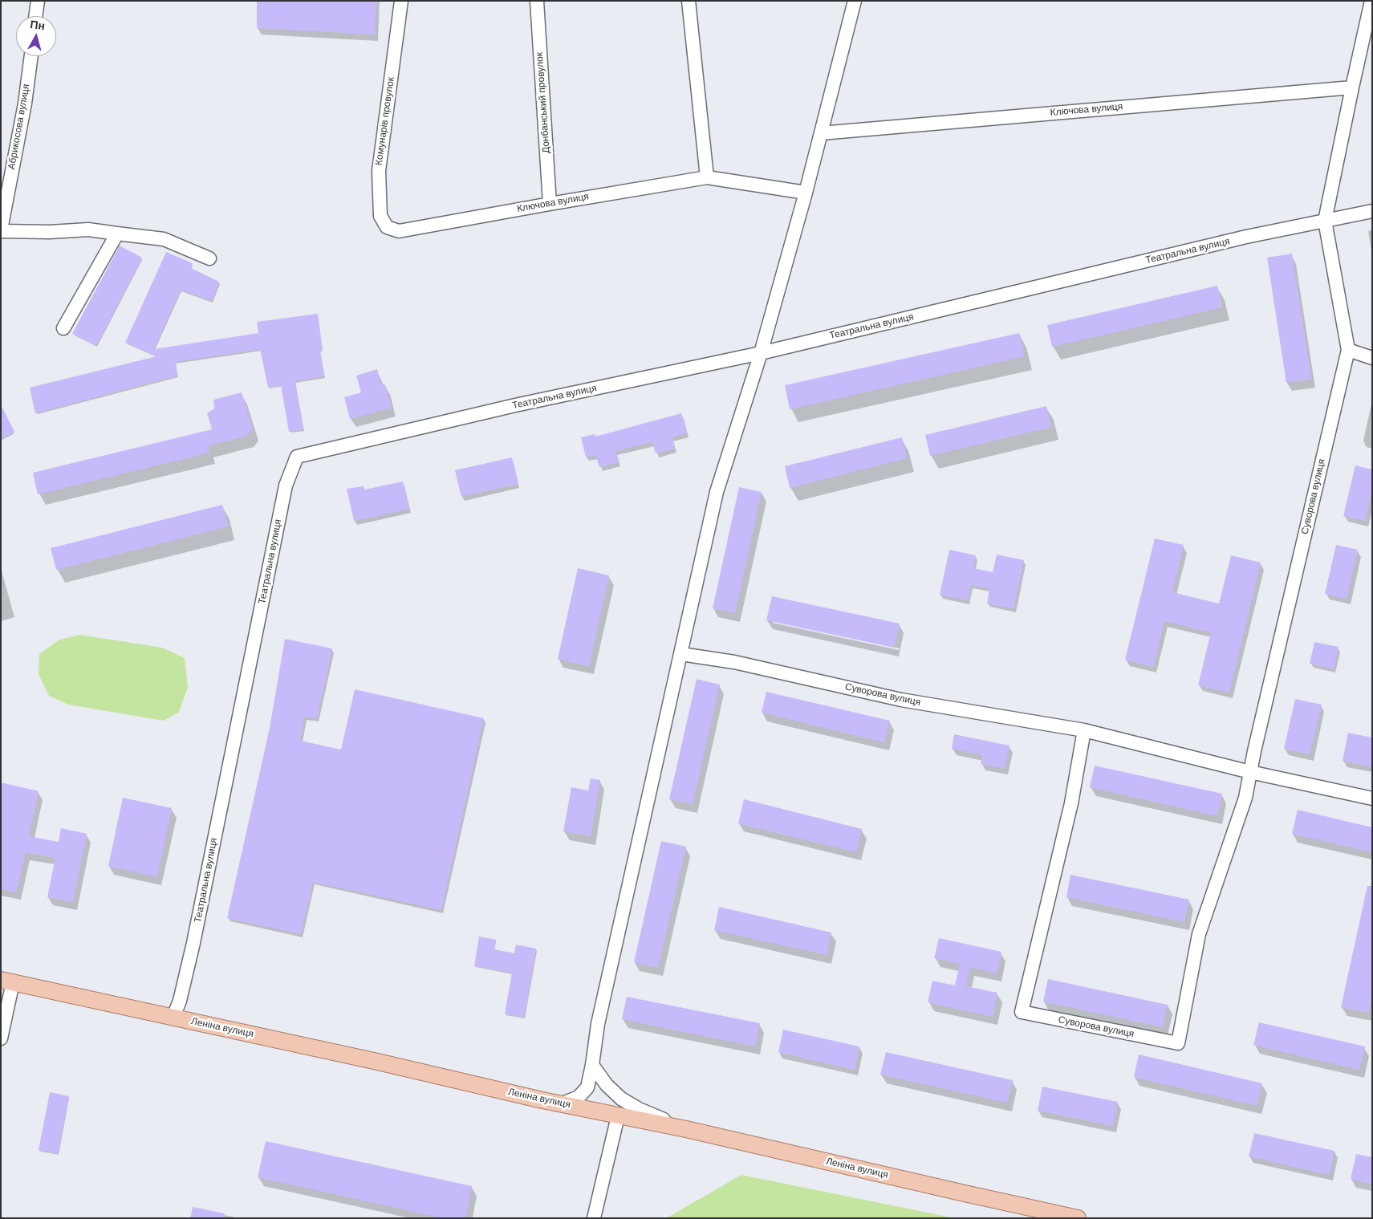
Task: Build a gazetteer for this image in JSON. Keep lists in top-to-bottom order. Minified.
{"streets":{"main road":["Леніна вулиця"],"street":["Донбанський провулок","Ключова вулиця","Комунарів провулок","Абрикосова вулиця","Театральна вулиця","Суворова вулиця"]},"crossings":[["Донбанський провулок","Ключова вулиця"],["Ключова вулиця","Комунарів провулок"],["Театральна вулиця","Суворова вулиця"],["Театральна вулиця","Леніна вулиця"]],"north":"top"}
